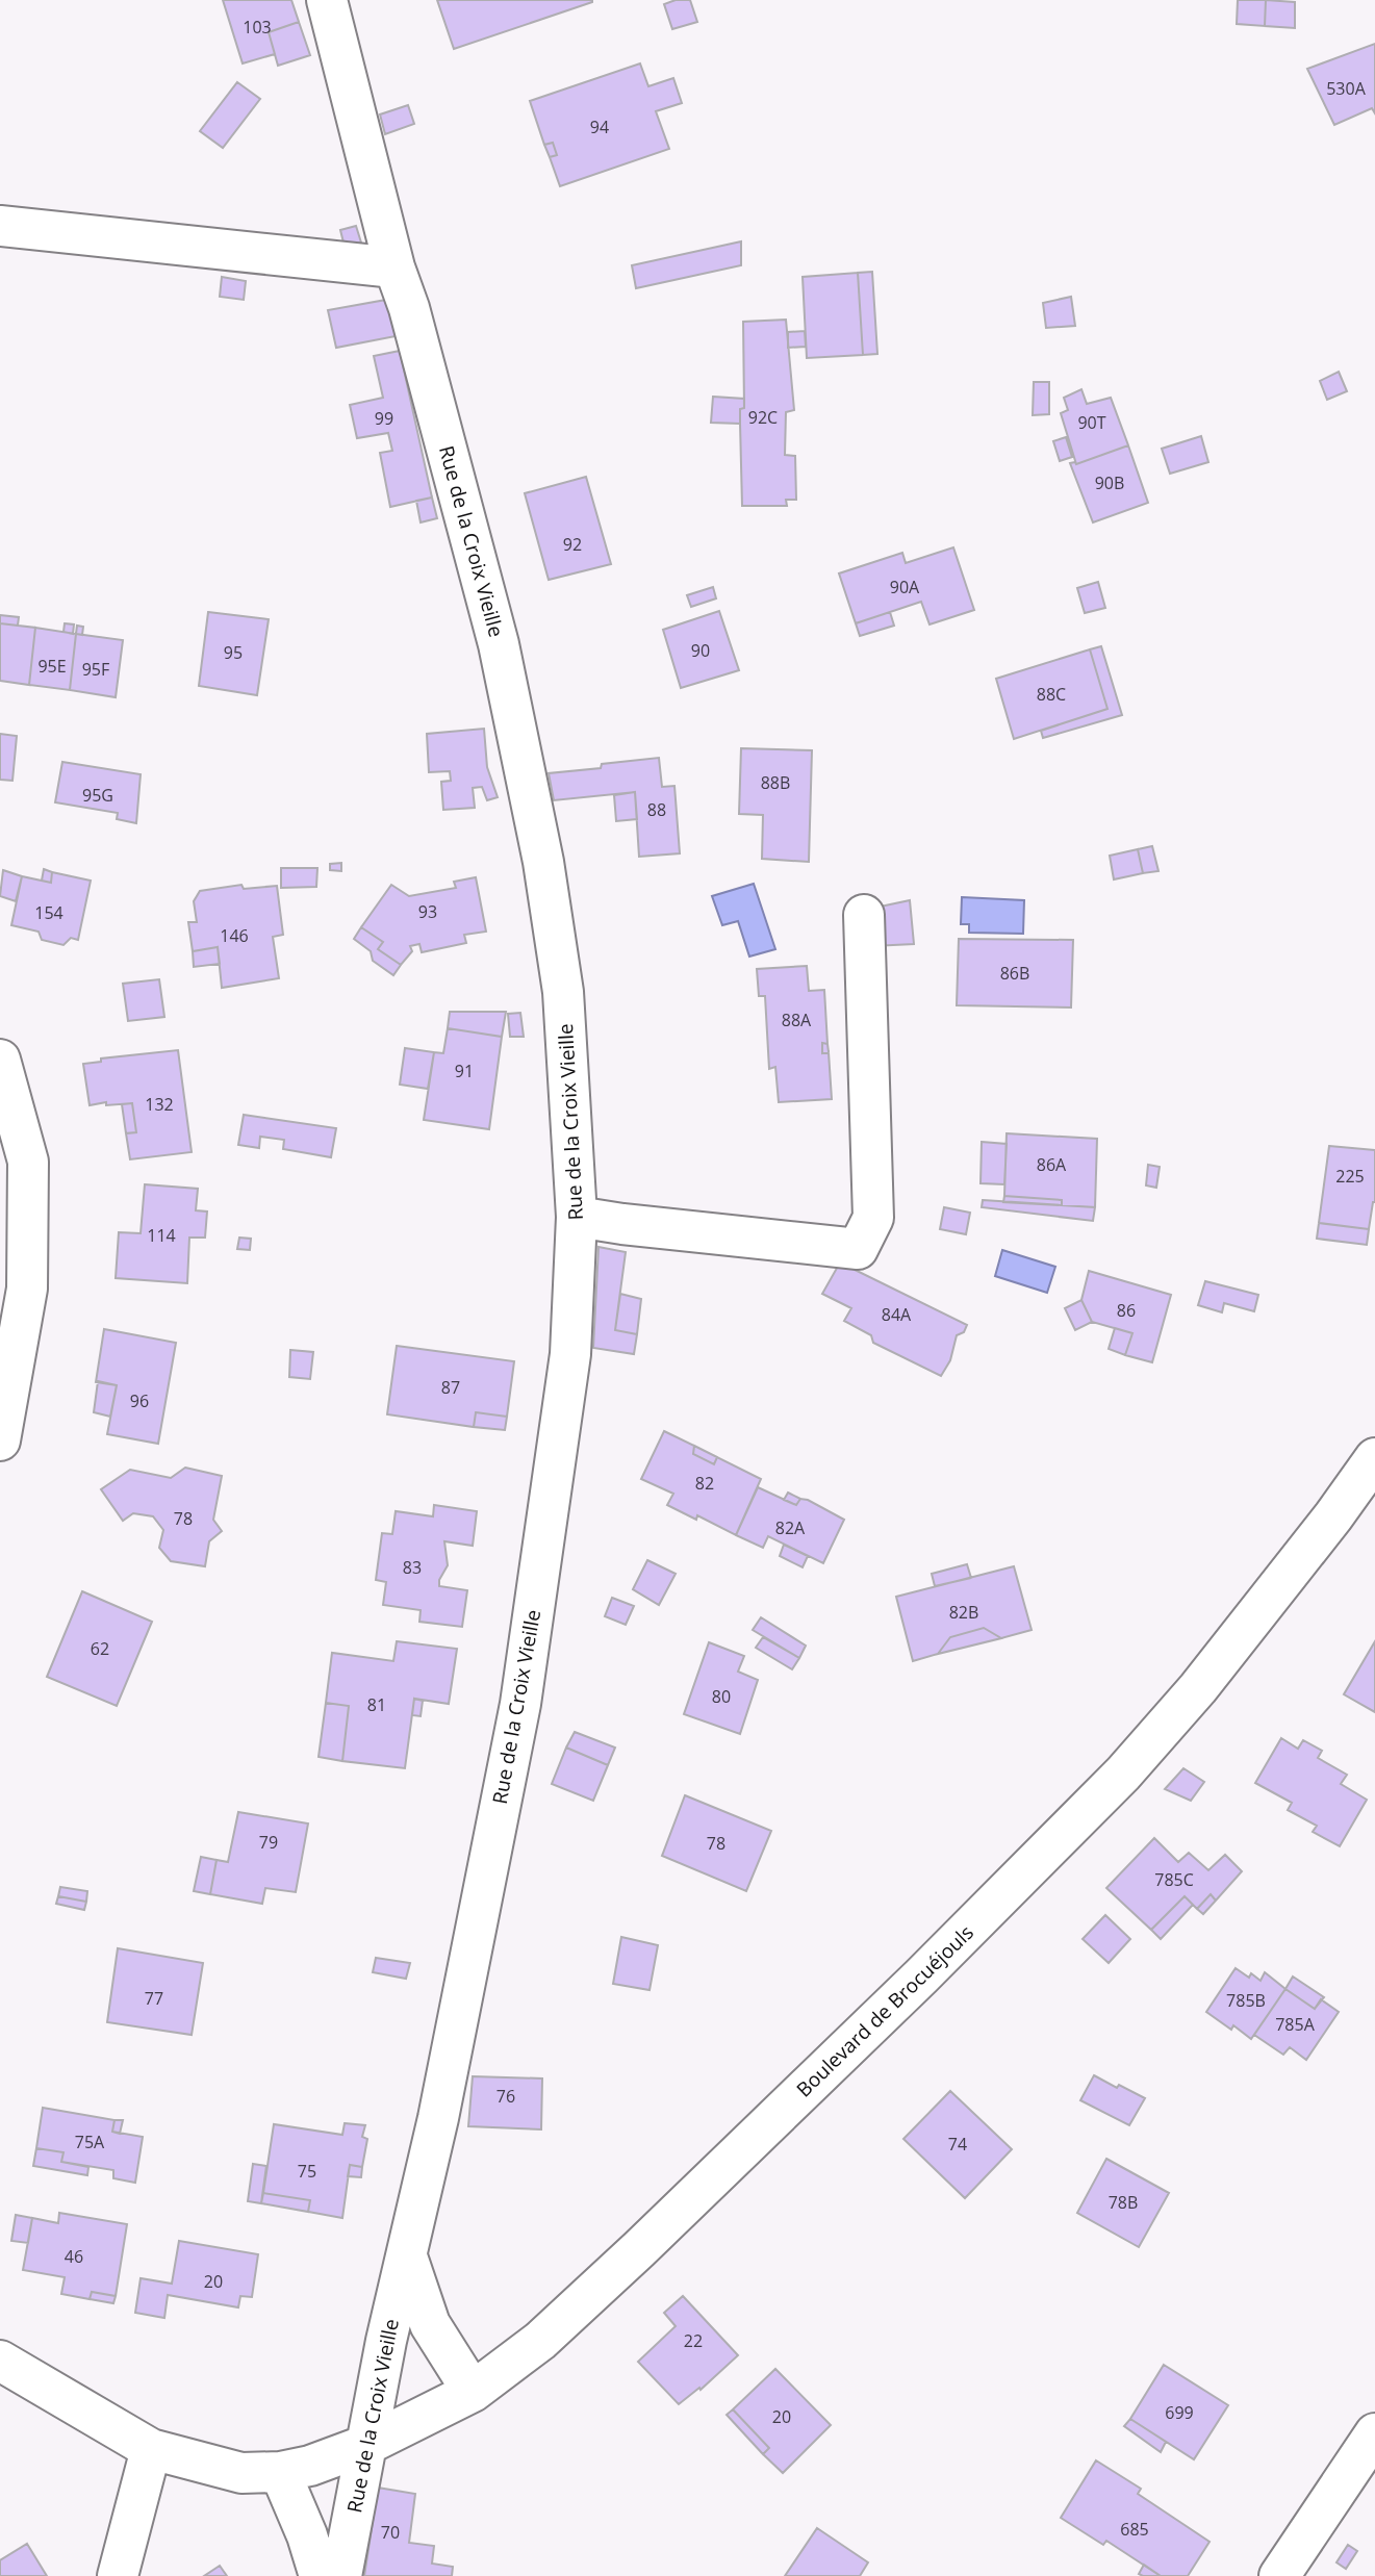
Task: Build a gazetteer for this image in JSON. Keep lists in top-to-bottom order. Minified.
{"streets":{"street":["Rue de la Croix Vieille","Boulevard de Brocuéjouls"]},"crossings":[["Rue de la Croix Vieille","Boulevard de Brocuéjouls"]],"house_numbers":["103","530A","94","92C","99","90T","90B","92","90A","90","95","95E","95F","88C","88B","95G","88","93","154","146","86B","88A","91","132","86A","225","114","86","84A","87","96","82","78","82A","83","82B","62","80","81","79","78","785C","77","785B","785A","76","75A","74","75","78B","46","20","22","699","20","685","70"]}
